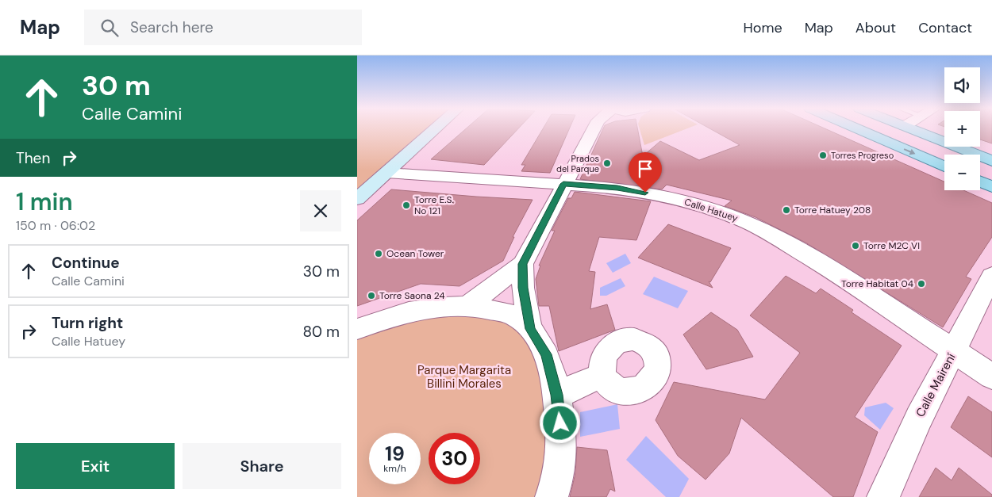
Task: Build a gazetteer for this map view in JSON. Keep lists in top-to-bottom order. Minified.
{"streets":{"street":["Calle Hatuey","Calle Mairení"]},"crossings":[["Calle Hatuey","Calle Mairení"]],"parks":["Parque Margarita Billini Morales"],"places":["Torres Progreso","Prados del Parque","Torre E.S. No 121","Torre Hatuey 208","Torre M2C VI","Ocean Tower","Torre Habitat 04","Torre Saona 24"],"page":{"header":"Map","search":"Search here","nav":["Home","Map","About","Contact"],"turn":["30 m","Calle Camini"],"map_buttons":["+","−"],"then":"Then","heading":["1 min","150 m · 06:02"],"list":[{"name":"Continue","note":"Calle Camini","value":"30 m"},{"name":"Turn right","note":"Calle Hatuey","value":"80 m"}],"speed":"19 km/h","limit":"30","buttons":["Exit","Share"]}}
